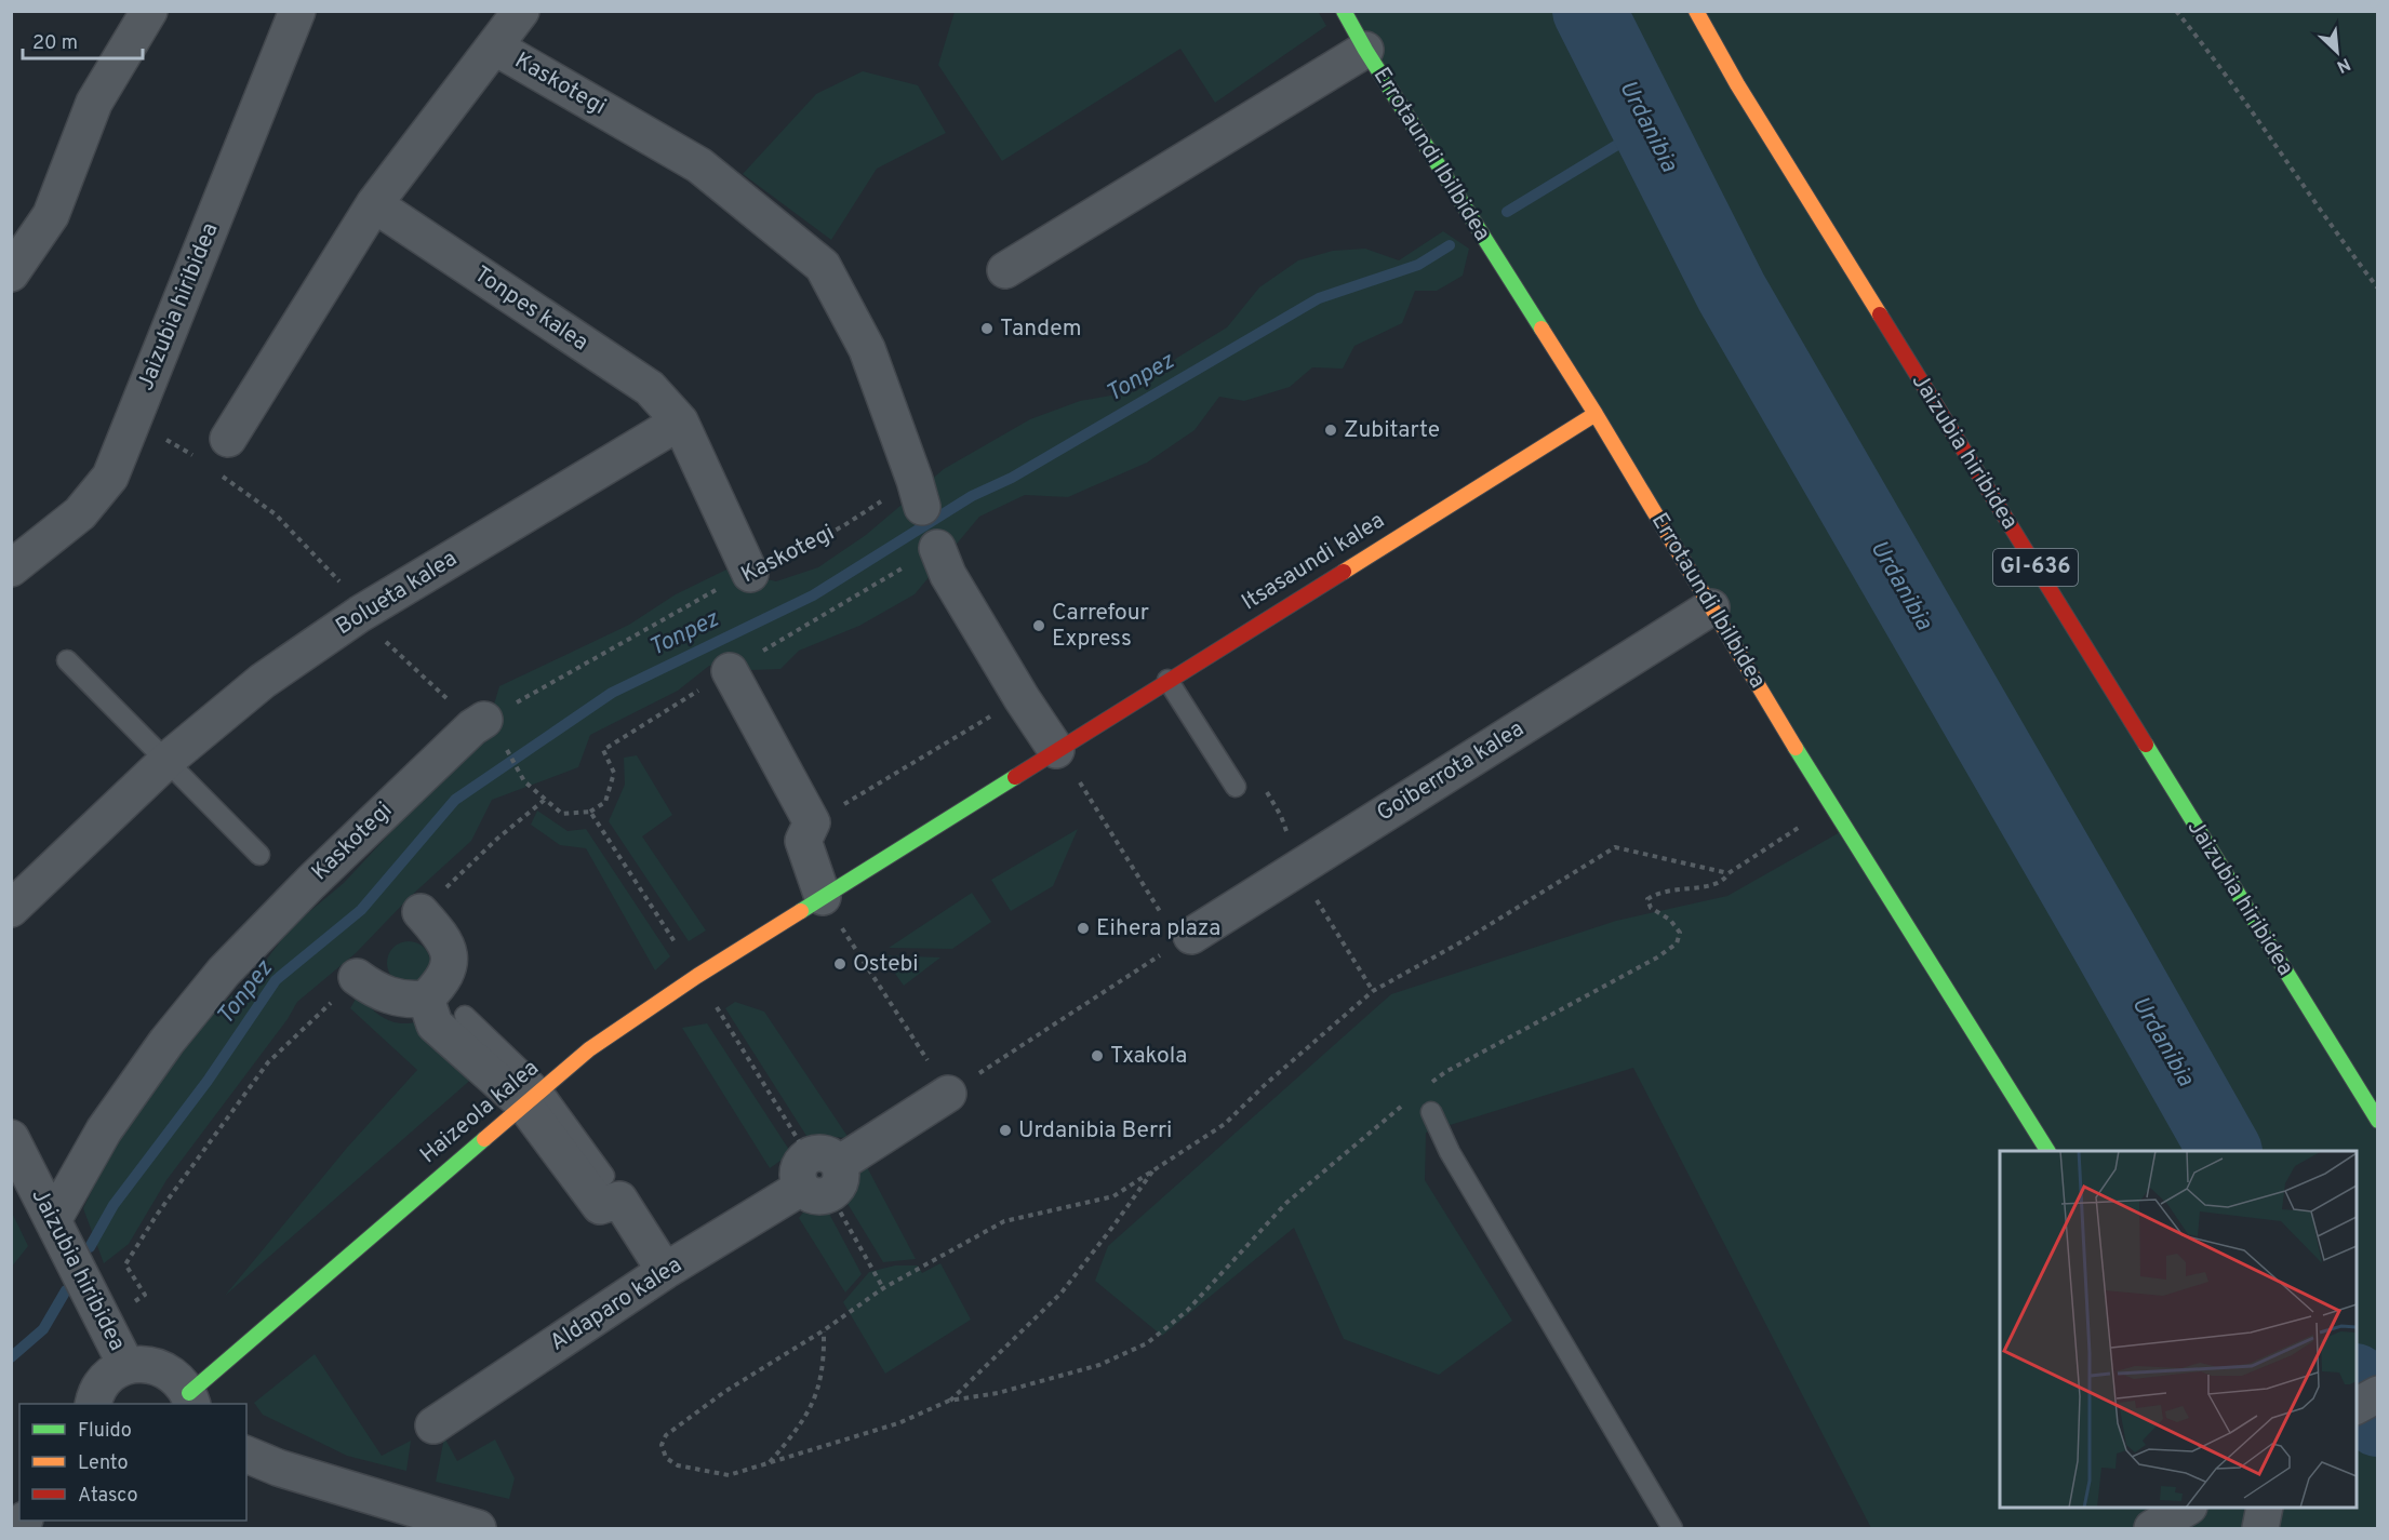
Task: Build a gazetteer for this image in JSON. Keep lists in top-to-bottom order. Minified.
{"streets":{"street":["Kaskotegi","Errotaundi Ibilbidea","Jaizubia hiribidea","Tonpes kalea","Itsasaundi kalea","GI-636","Bolueta kalea","Goiberrota kalea","Haizeola kalea","Aldaparo kalea"]},"crossings":[["Kaskotegi","Jaizubia hiribidea"],["Errotaundi Ibilbidea","Itsasaundi kalea"],["Errotaundi Ibilbidea","Goiberrota kalea"],["Tonpes kalea","Bolueta kalea"]],"water":["Urdanibia","Tonpez"],"places":["Tandem","Zubitarte","Carrefour Express","Eihera plaza","Ostebi","Txakola","Urdanibia Berri"],"legend":["Fluido","Lento","Atasco"],"scale_bar":"20 m","north":"bottom right"}
